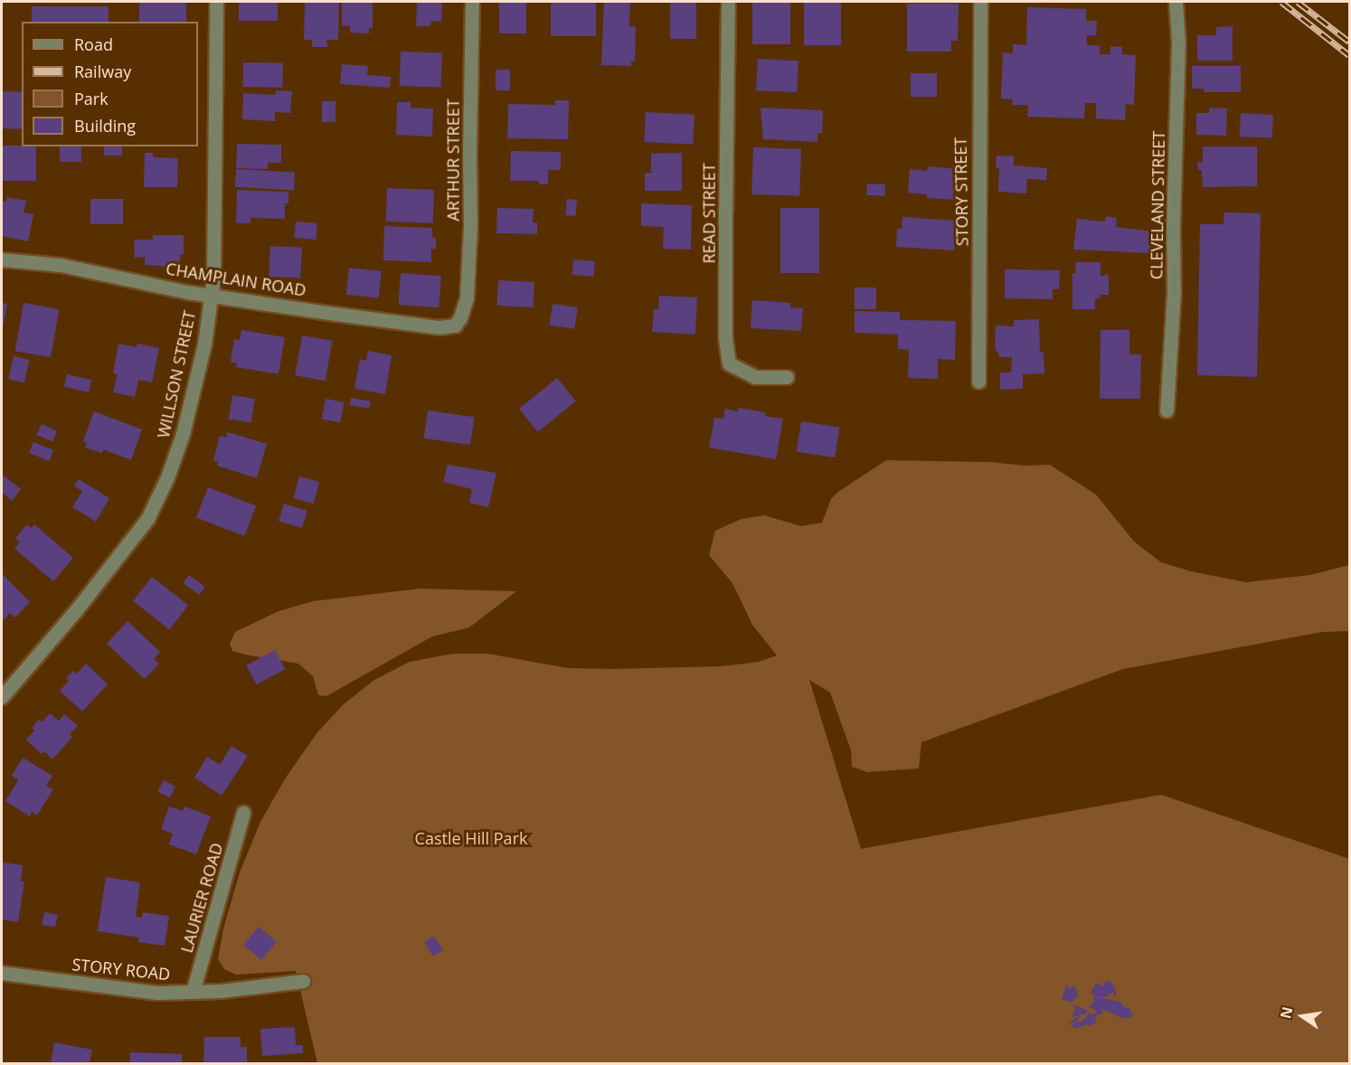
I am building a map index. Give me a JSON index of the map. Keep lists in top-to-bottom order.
{
  "streets": {
    "street": [
      "ARTHUR STREET",
      "STORY STREET",
      "CLEVELAND STREET",
      "READ STREET",
      "CHAMPLAIN ROAD",
      "WILLSON STREET",
      "LAURIER ROAD",
      "STORY ROAD"
    ]
  },
  "crossings": [
    ["ARTHUR STREET", "CHAMPLAIN ROAD"],
    ["CHAMPLAIN ROAD", "WILLSON STREET"],
    ["LAURIER ROAD", "STORY ROAD"]
  ],
  "parks": ["Castle Hill Park"],
  "legend": [
    "Road",
    "Railway",
    "Park",
    "Building"
  ],
  "north": "left"
}
